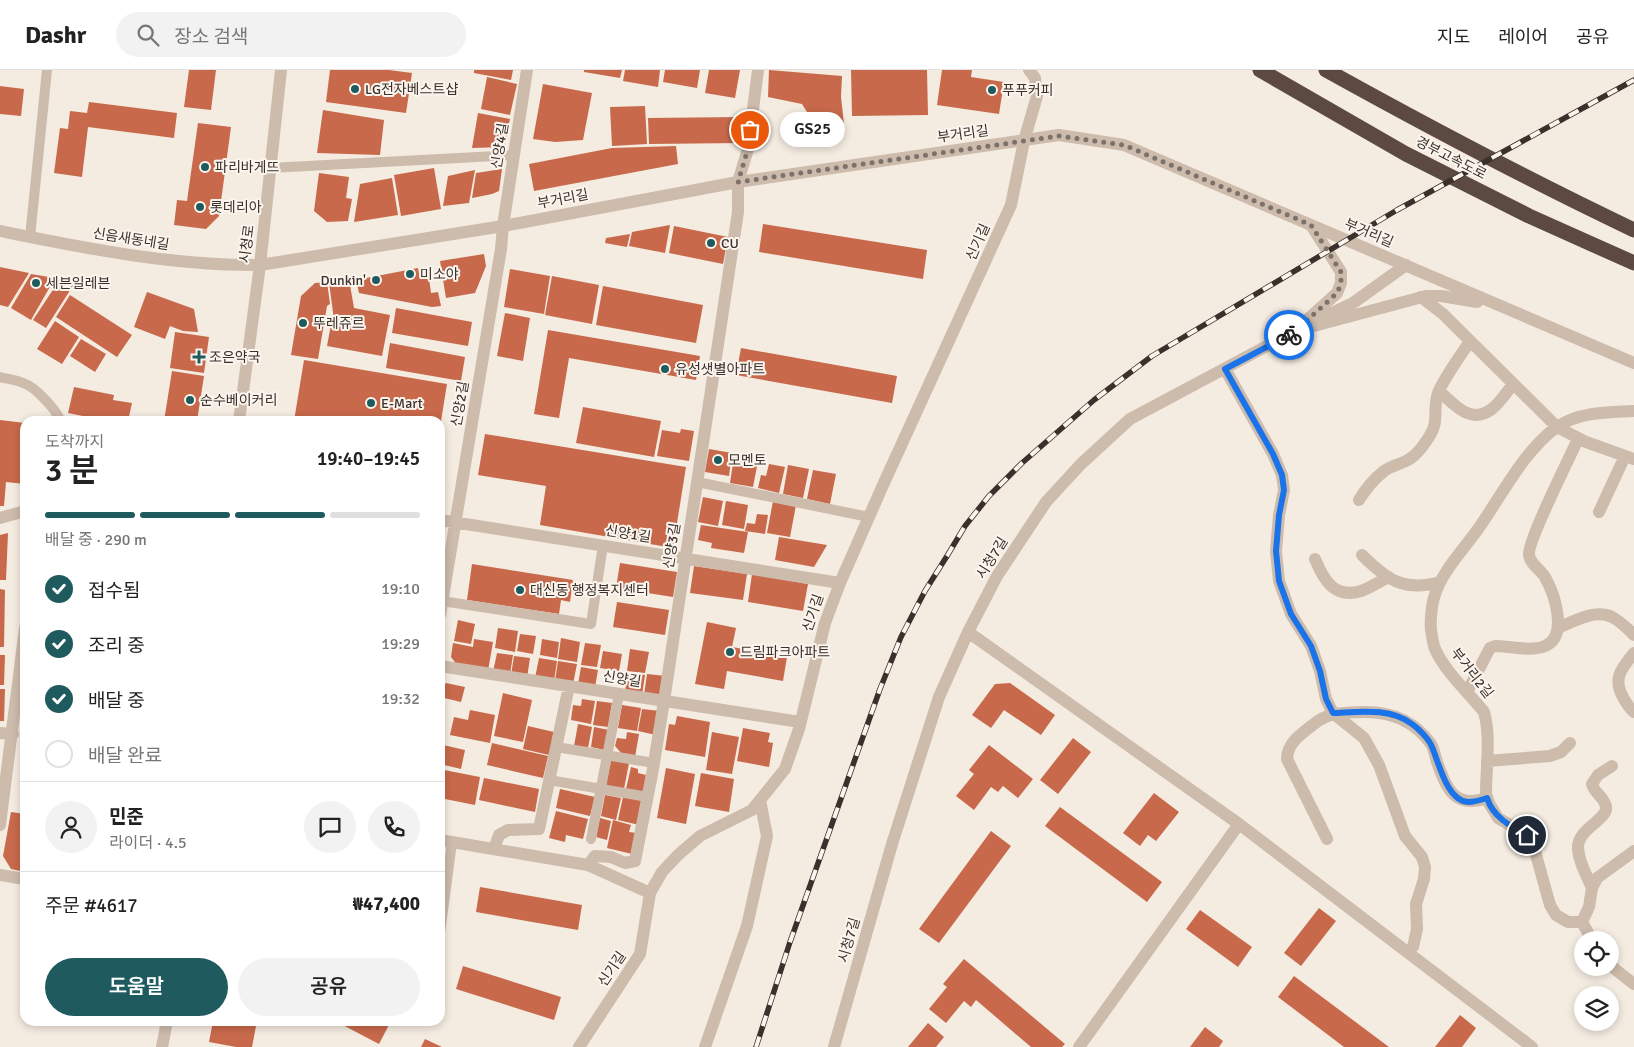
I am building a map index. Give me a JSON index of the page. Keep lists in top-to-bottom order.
{
  "streets": {
    "highway": ["경부고속도로"],
    "street": [
      "부거리길",
      "신양4길",
      "신음새동네길",
      "신기길",
      "시청로",
      "신양2길",
      "신양1길",
      "신양3길",
      "시청7길",
      "부거리2길",
      "신양길"
    ]
  },
  "crossings": [
    ["부거리길", "신양4길"],
    ["부거리길", "신음새동네길"],
    ["부거리길", "신기길"],
    ["부거리길", "시청로"],
    ["부거리길", "신양2길"],
    ["부거리길", "신양3길"],
    ["부거리길", "시청7길"],
    ["신양4길", "신양2길"],
    ["신음새동네길", "시청로"],
    ["신기길", "신양1길"],
    ["신기길", "신양길"],
    ["신양2길", "신양1길"],
    ["신양1길", "신양3길"],
    ["신양3길", "신양길"]
  ],
  "places": {
    "other": [
      "LG전자베스트샵",
      "푸푸커피",
      "GS25",
      "파리바게뜨",
      "롯데리아",
      "CU",
      "미소야",
      "Dunkin'",
      "세븐일레븐",
      "뚜레쥬르",
      "유성샛별아파트",
      "순수베이커리",
      "E-Mart",
      "모멘토",
      "대신동 행정복지센터",
      "드림파크아파트"
    ],
    "health": ["조은약국"]
  },
  "page": {
    "header": "Dashr",
    "search": "장소 검색",
    "nav": ["지도", "레이어", "공유"],
    "bubble": "GS25",
    "heading": ["3 분", "도착까지", "19:40–19:45"],
    "panel": [
      "민준",
      "라이더 · 4.5",
      "주문 #4617",
      "₩47,400"
    ],
    "bar": "배달 중 · 290 m",
    "list": [
      ["접수됨", "19:10"],
      ["조리 중", "19:29"],
      ["배달 중", "19:32"],
      "배달 완료"
    ],
    "buttons": ["도움말", "공유"]
  }
}
